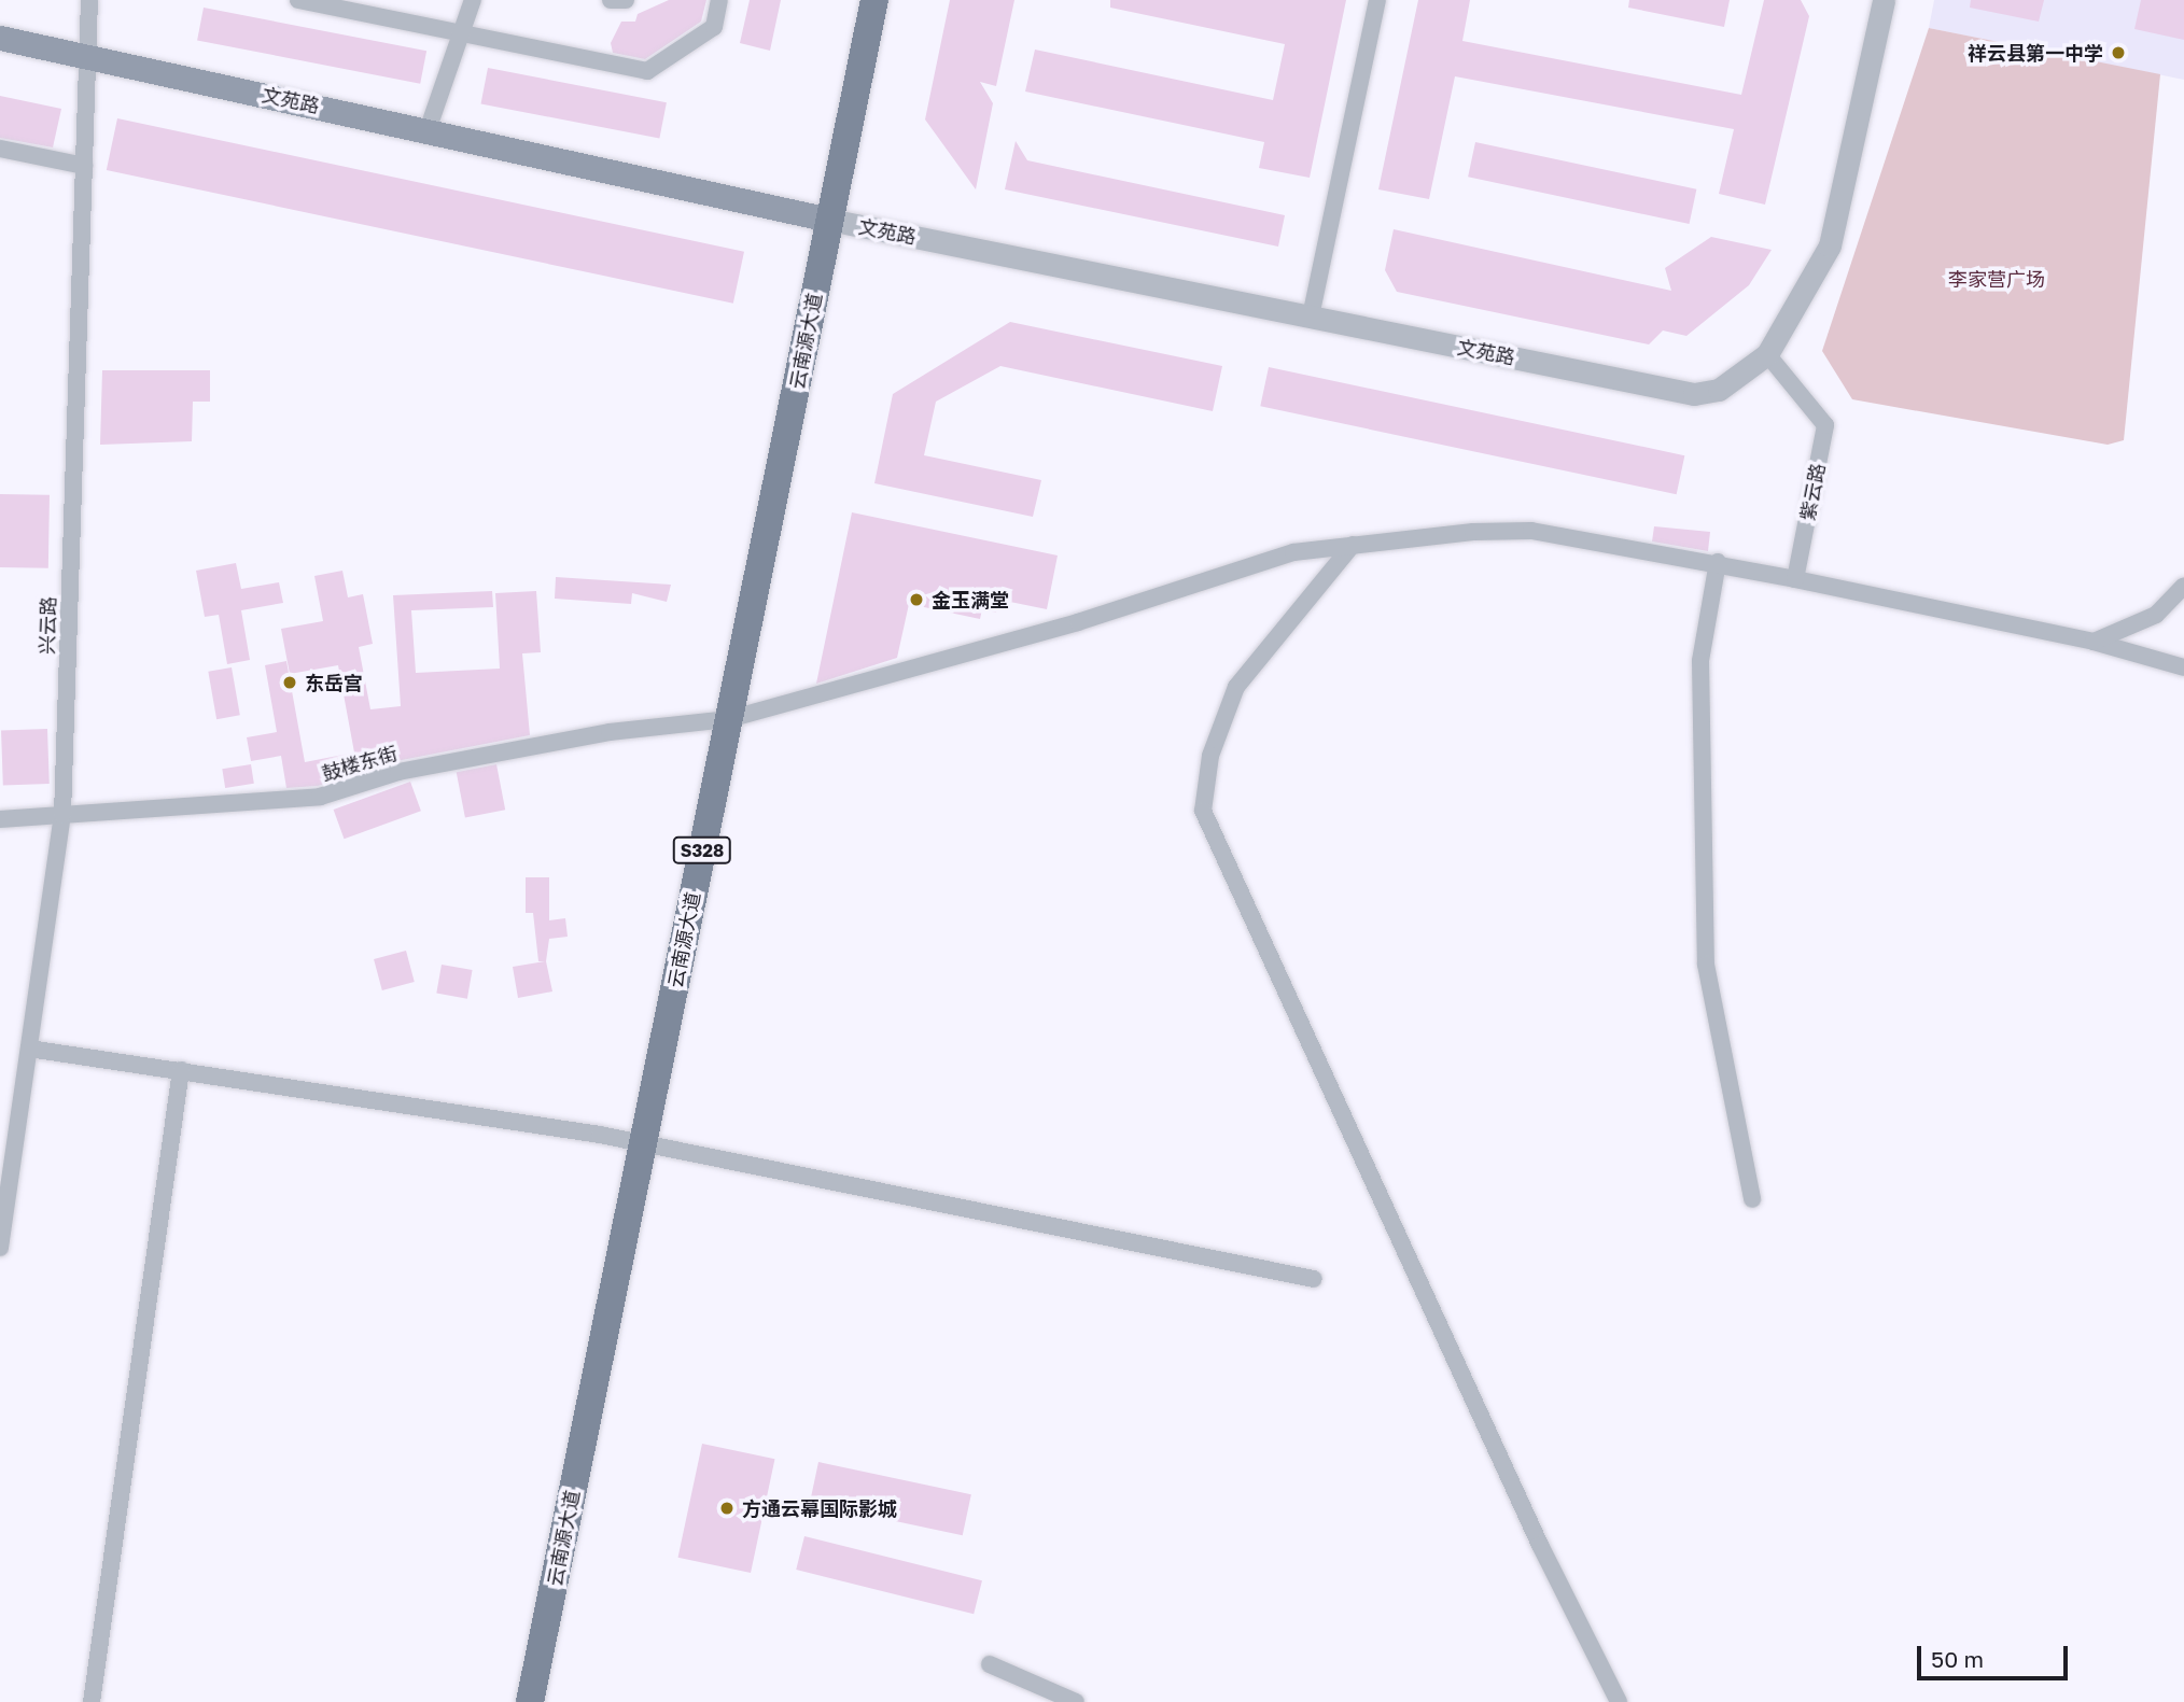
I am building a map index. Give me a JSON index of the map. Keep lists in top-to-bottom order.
{
  "streets": {
    "main road": ["文苑路", "云南源大道", "S328"],
    "street": ["紫云路", "兴云路", "鼓楼东街"]
  },
  "crossings": [
    ["文苑路", "云南源大道"],
    ["文苑路", "紫云路"],
    ["文苑路", "兴云路"],
    ["云南源大道", "鼓楼东街"],
    ["兴云路", "鼓楼东街"]
  ],
  "parks": ["李家营广场"],
  "places": [
    "祥云县第一中学",
    "金玉满堂",
    "东岳宫",
    "方通云幕国际影城"
  ],
  "scale_bar": "50 m"
}
